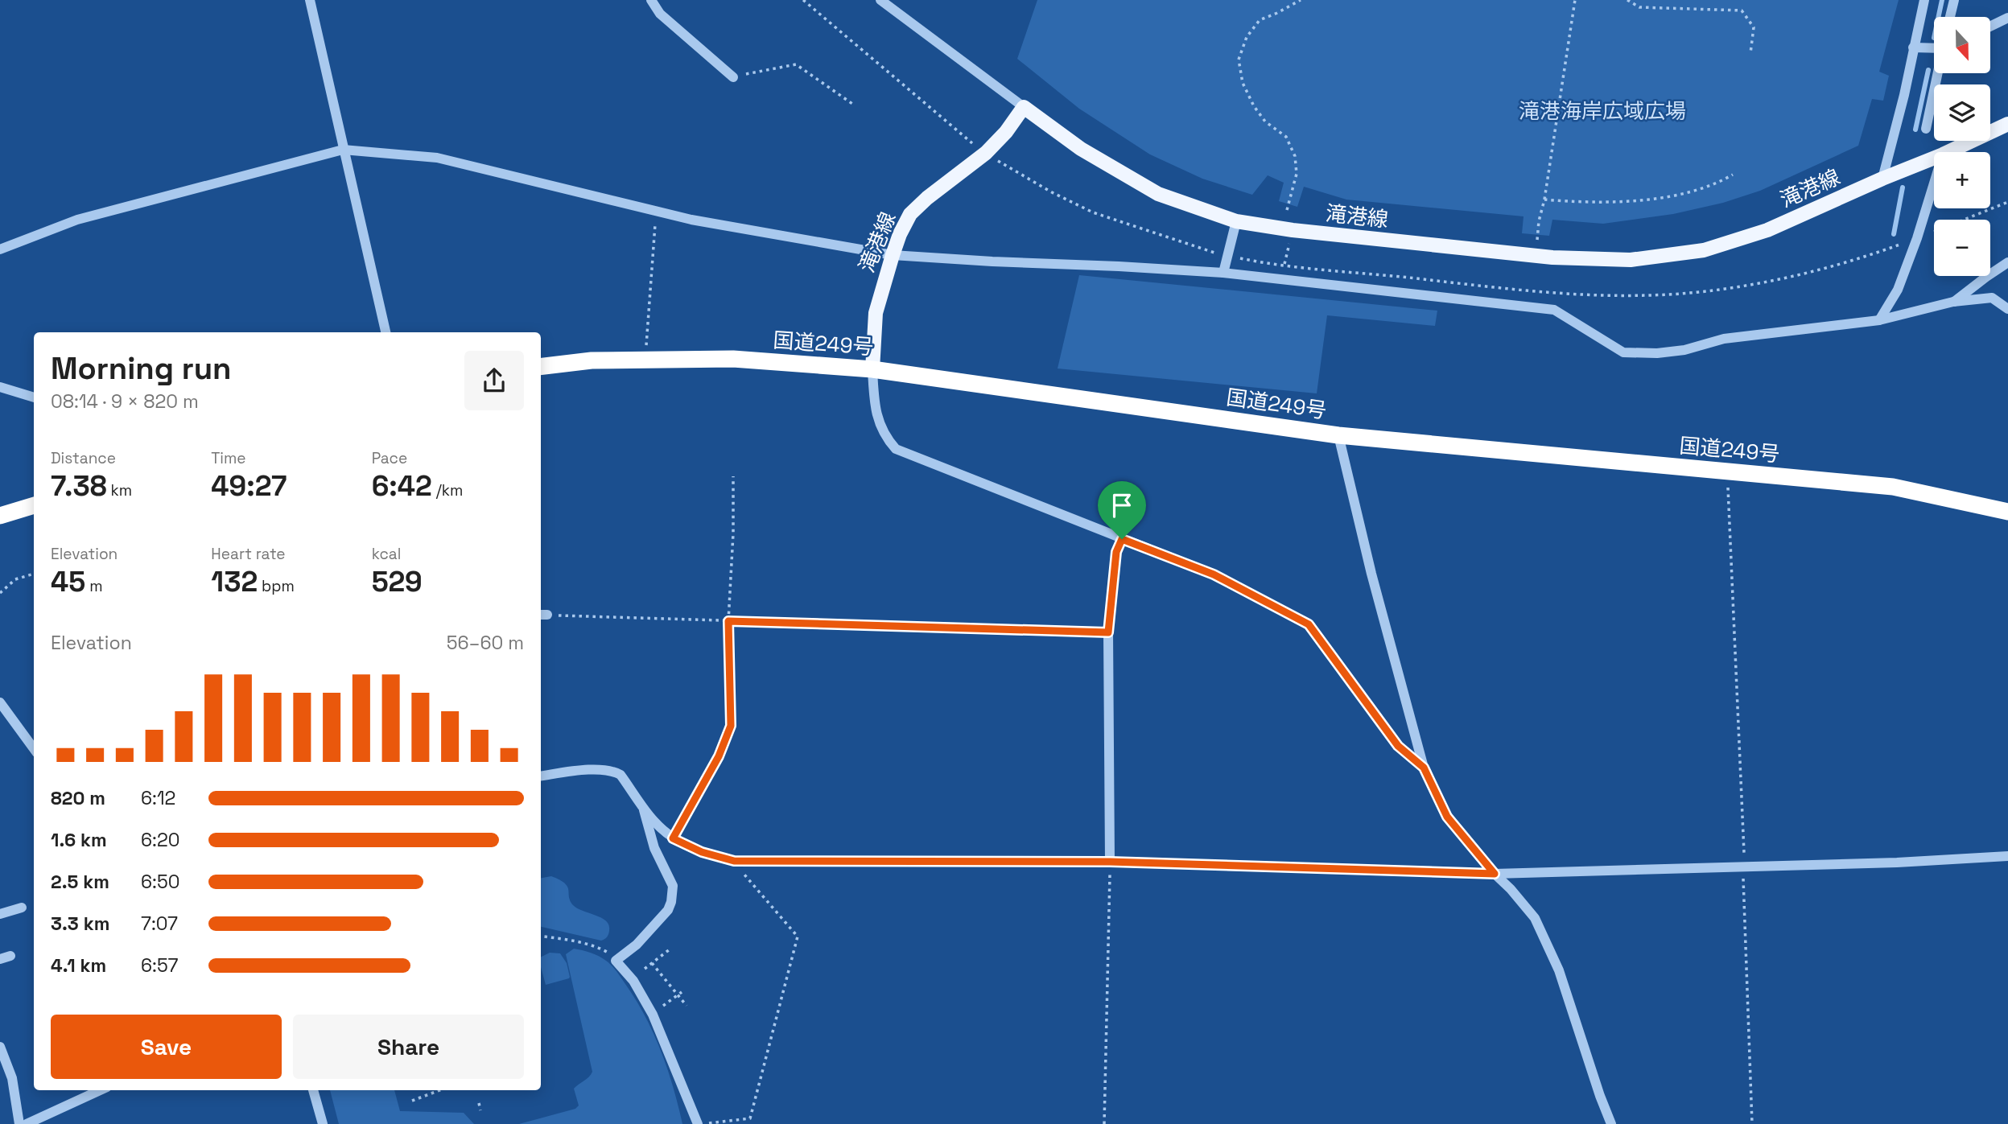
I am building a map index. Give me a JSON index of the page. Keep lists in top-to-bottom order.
{
  "streets": {
    "highway": ["国道249号"],
    "main road": ["滝港線"]
  },
  "crossings": [
    ["滝港線", "国道249号"]
  ],
  "parks": ["滝港海岸広域広場"],
  "north": "bottom",
  "page": {
    "map_buttons": ["+", "−"],
    "heading": ["Morning run", "08:14 · 9 × 820 m"],
    "stats": [
      ["Distance", "7.38 km"],
      ["Time", "49:27"],
      ["Pace", "6:42 /km"],
      ["Elevation", "45 m"],
      ["Heart rate", "132 bpm"],
      ["kcal", "529"]
    ],
    "chart": ["Elevation", "56–60 m"],
    "list": [
      {
        "name": "820 m",
        "note": "6:12"
      },
      {
        "name": "1.6 km",
        "note": "6:20"
      },
      {
        "name": "2.5 km",
        "note": "6:50"
      },
      {
        "name": "3.3 km",
        "note": "7:07"
      },
      {
        "name": "4.1 km",
        "note": "6:57"
      }
    ],
    "buttons": ["Save", "Share"]
  }
}
